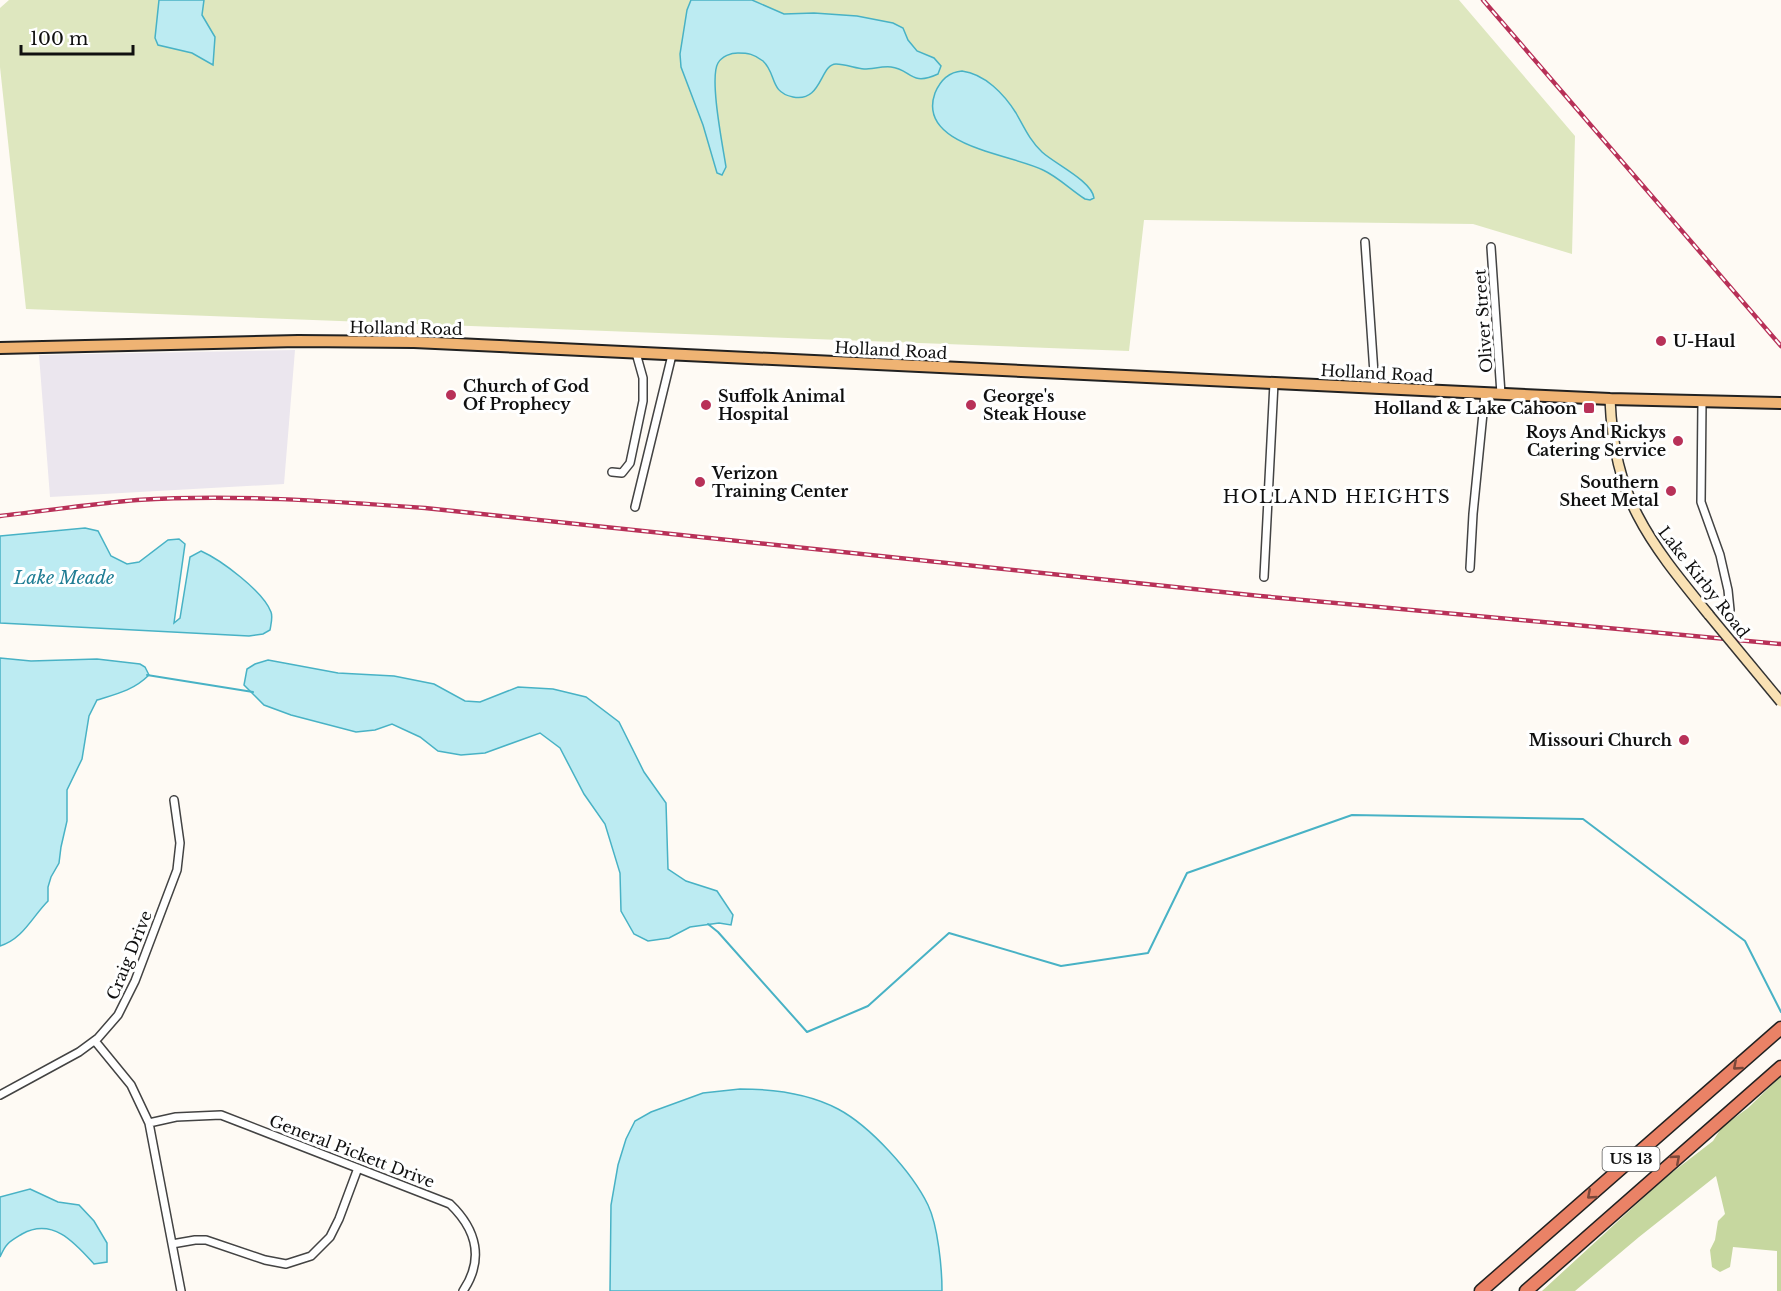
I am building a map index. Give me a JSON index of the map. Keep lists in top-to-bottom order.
{
  "streets": {
    "highway": ["US 13"],
    "main road": ["Holland Road"],
    "street": [
      "Oliver Street",
      "Lake Kirby Road",
      "Craig Drive",
      "General Pickett Drive"
    ]
  },
  "crossings": [
    ["Oliver Street", "Holland Road"],
    ["Holland Road", "Lake Kirby Road"]
  ],
  "districts": ["HOLLAND HEIGHTS"],
  "water": ["Lake Meade"],
  "places": {
    "other": [
      "U-Haul",
      "Church of God Of Prophecy",
      "Suffolk Animal Hospital",
      "George's Steak House",
      "Roys And Rickys Catering Service",
      "Verizon Training Center",
      "Southern Sheet Metal",
      "Missouri Church"
    ],
    "transit": ["Holland & Lake Cahoon"]
  },
  "scale_bar": "100 m"
}
